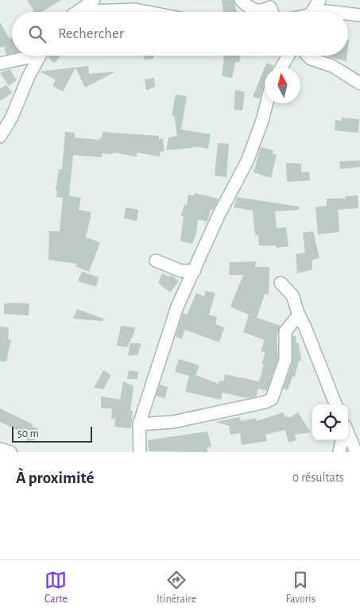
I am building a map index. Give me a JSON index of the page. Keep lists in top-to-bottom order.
{
  "scale_bar": "50 m",
  "north": "top",
  "page": {
    "search": "Rechercher",
    "scale": "50 m",
    "heading": ["À proximité", "0 résultats"],
    "nav": ["Carte", "Itinéraire", "Favoris"]
  }
}
